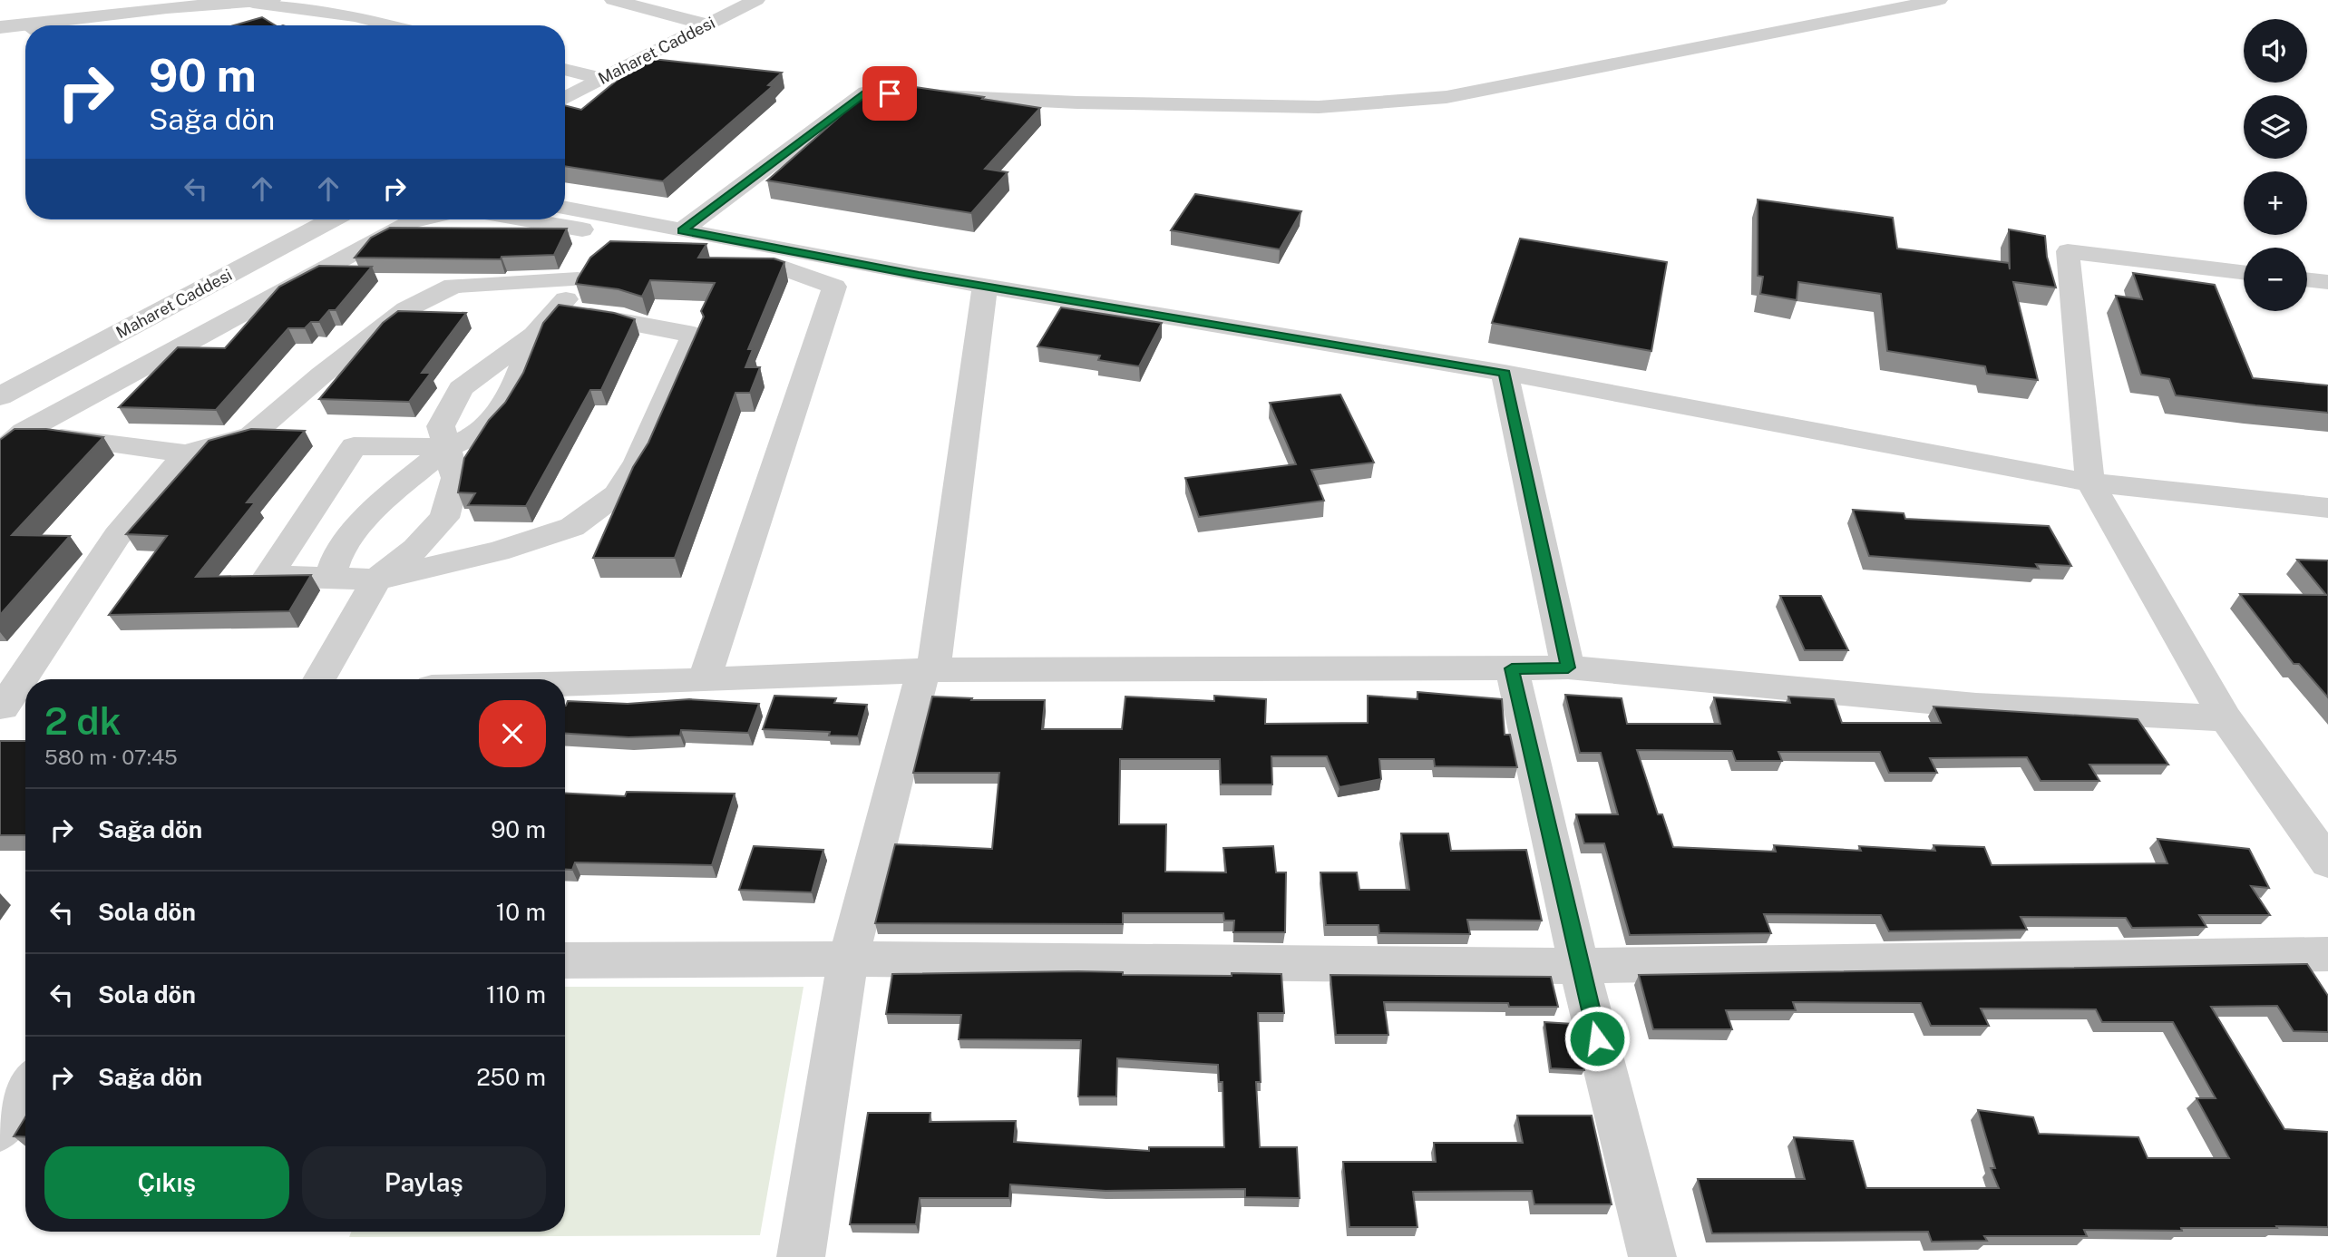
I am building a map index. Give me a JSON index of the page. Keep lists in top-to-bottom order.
{
  "streets": {
    "street": ["Maharet Caddesi"]
  },
  "page": {
    "map_buttons": ["+", "−"],
    "turn": ["90 m", "Sağa dön"],
    "heading": ["2 dk", "580 m · 07:45"],
    "list": [
      {
        "name": "Sağa dön",
        "value": "90 m"
      },
      {
        "name": "Sola dön",
        "value": "10 m"
      },
      {
        "name": "Sola dön",
        "value": "110 m"
      },
      {
        "name": "Sağa dön",
        "value": "250 m"
      }
    ],
    "buttons": ["Çıkış", "Paylaş"]
  }
}
